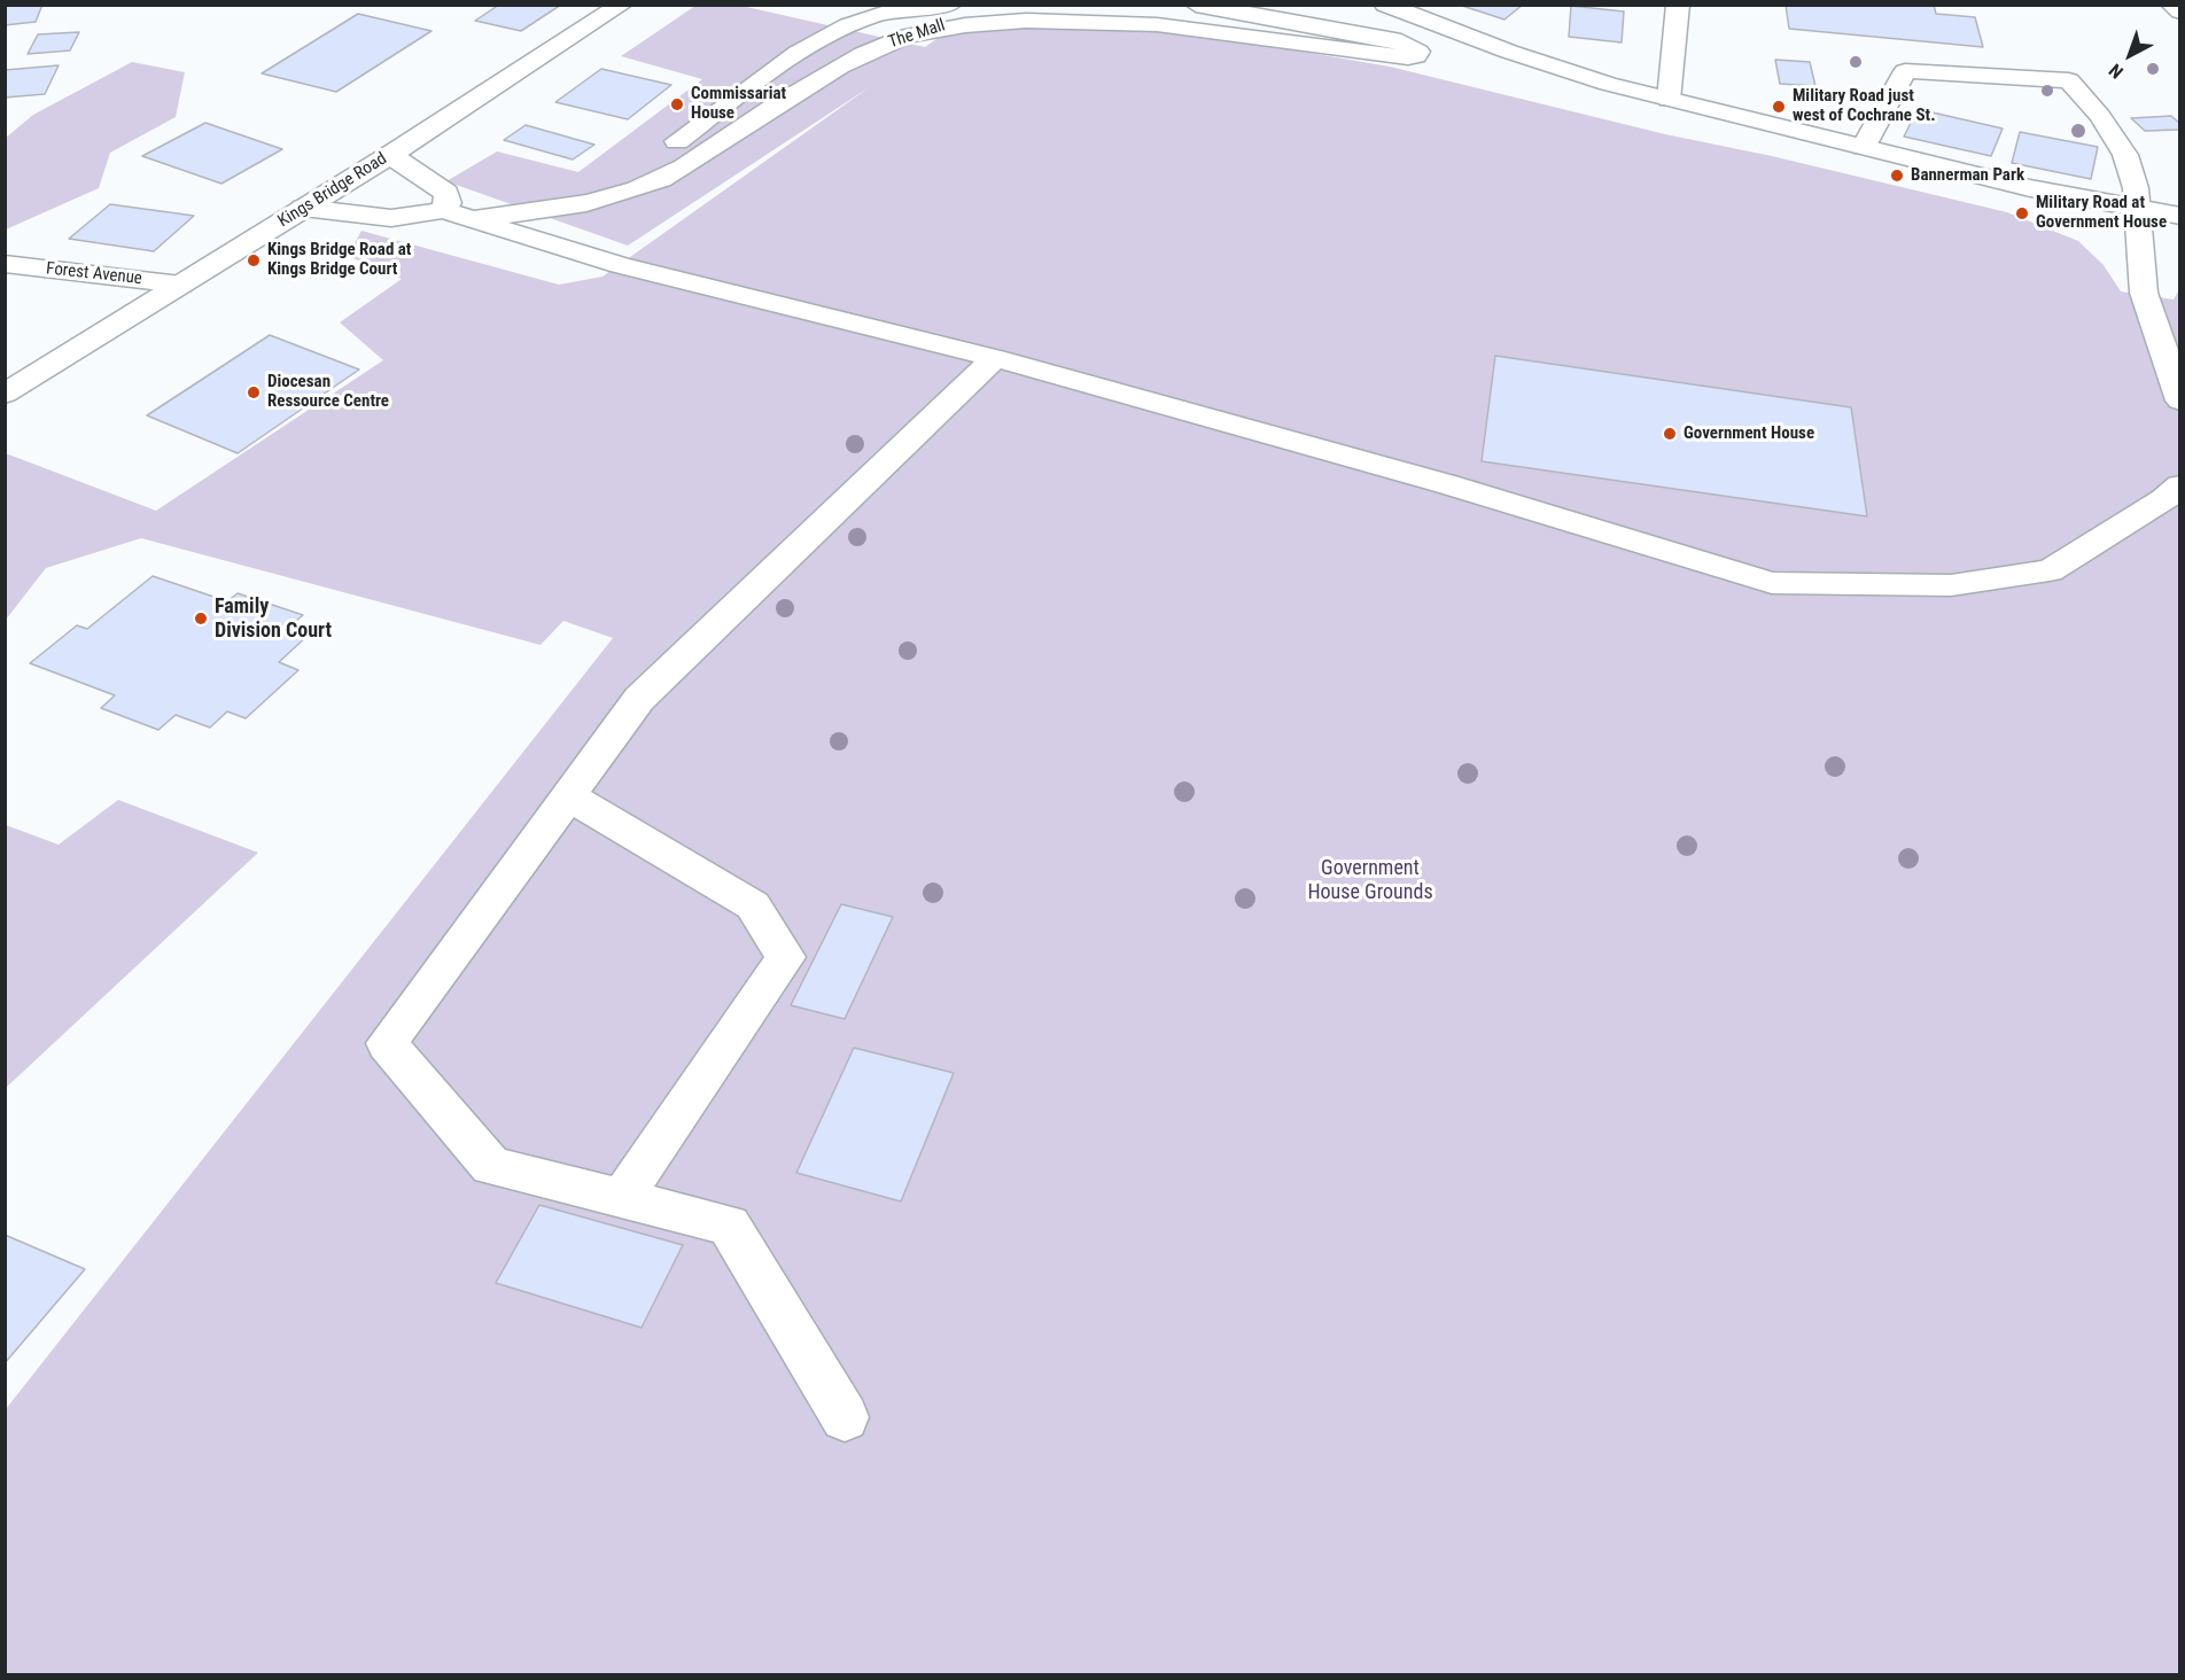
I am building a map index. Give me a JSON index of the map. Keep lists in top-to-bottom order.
{
  "streets": {
    "main road": ["The Mall", "Kings Bridge Road", "Forest Avenue"]
  },
  "crossings": [
    ["Kings Bridge Road", "Forest Avenue"]
  ],
  "parks": ["Government House Grounds"],
  "places": [
    "Commissariat House",
    "Military Road just west of Cochrane St.",
    "Bannerman Park",
    "Military Road at Government House",
    "Kings Bridge Road at Kings Bridge Court",
    "Diocesan Ressource Centre",
    "Government House",
    "Family Division Court"
  ],
  "north": "bottom left"
}
